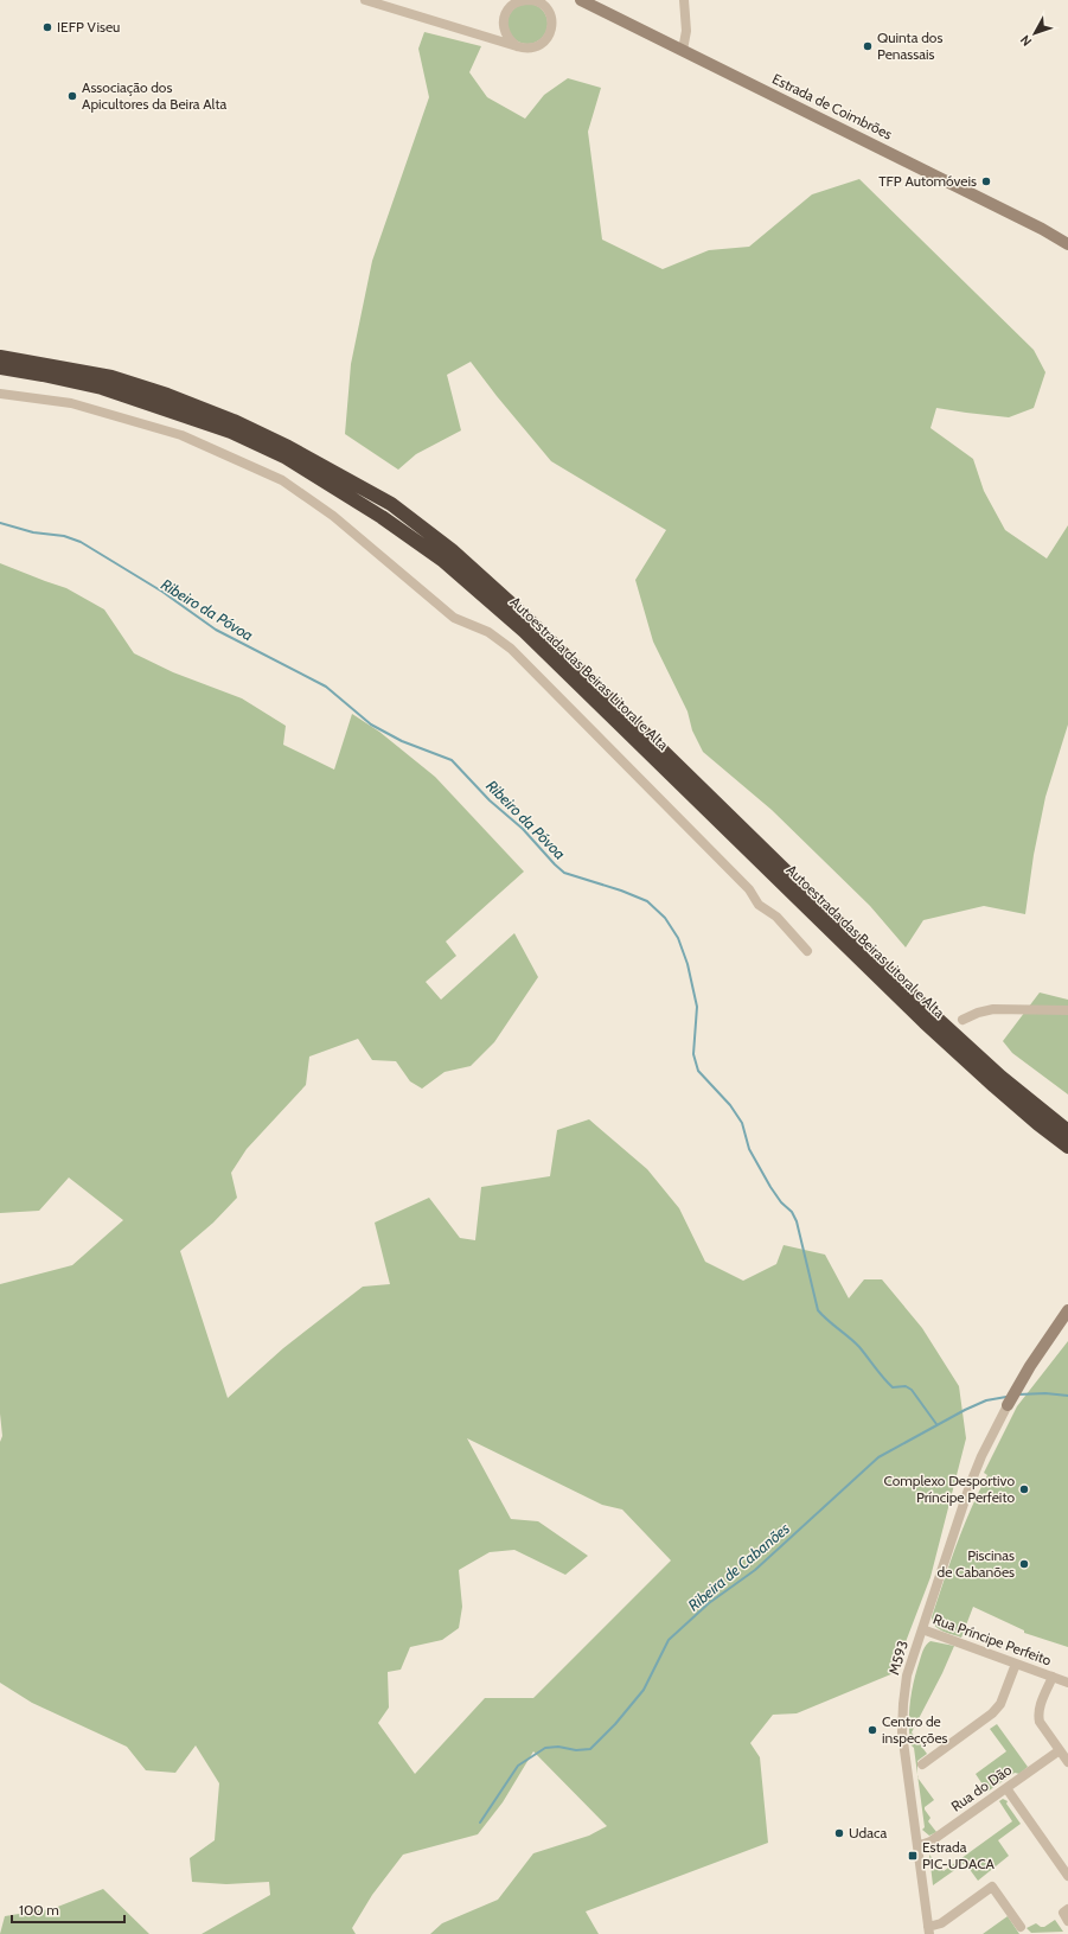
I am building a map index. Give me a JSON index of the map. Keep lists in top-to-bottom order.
{
  "streets": {
    "highway": ["Autoestrada das Beiras Litoral e Alta"],
    "street": [
      "Estrada de Coimbrões",
      "Rua Príncipe Perfeito",
      "M593",
      "Rua do Dão"
    ]
  },
  "crossings": [
    ["Rua Príncipe Perfeito", "M593"],
    ["Rua Príncipe Perfeito", "Rua do Dão"],
    ["M593", "Rua do Dão"]
  ],
  "water": ["Ribeiro da Póvoa", "Ribeira de Cabanões"],
  "places": {
    "other": [
      "IEFP Viseu",
      "Quinta dos Penassais",
      "Associação dos Apicultores da Beira Alta",
      "TFP Automóveis",
      "Complexo Desportivo Príncipe Perfeito",
      "Piscinas de Cabanões",
      "Centro de inspecções",
      "Udaca"
    ],
    "transit": ["Estrada PIC-UDACA"]
  },
  "scale_bar": "100 m",
  "north": "bottom left"
}
